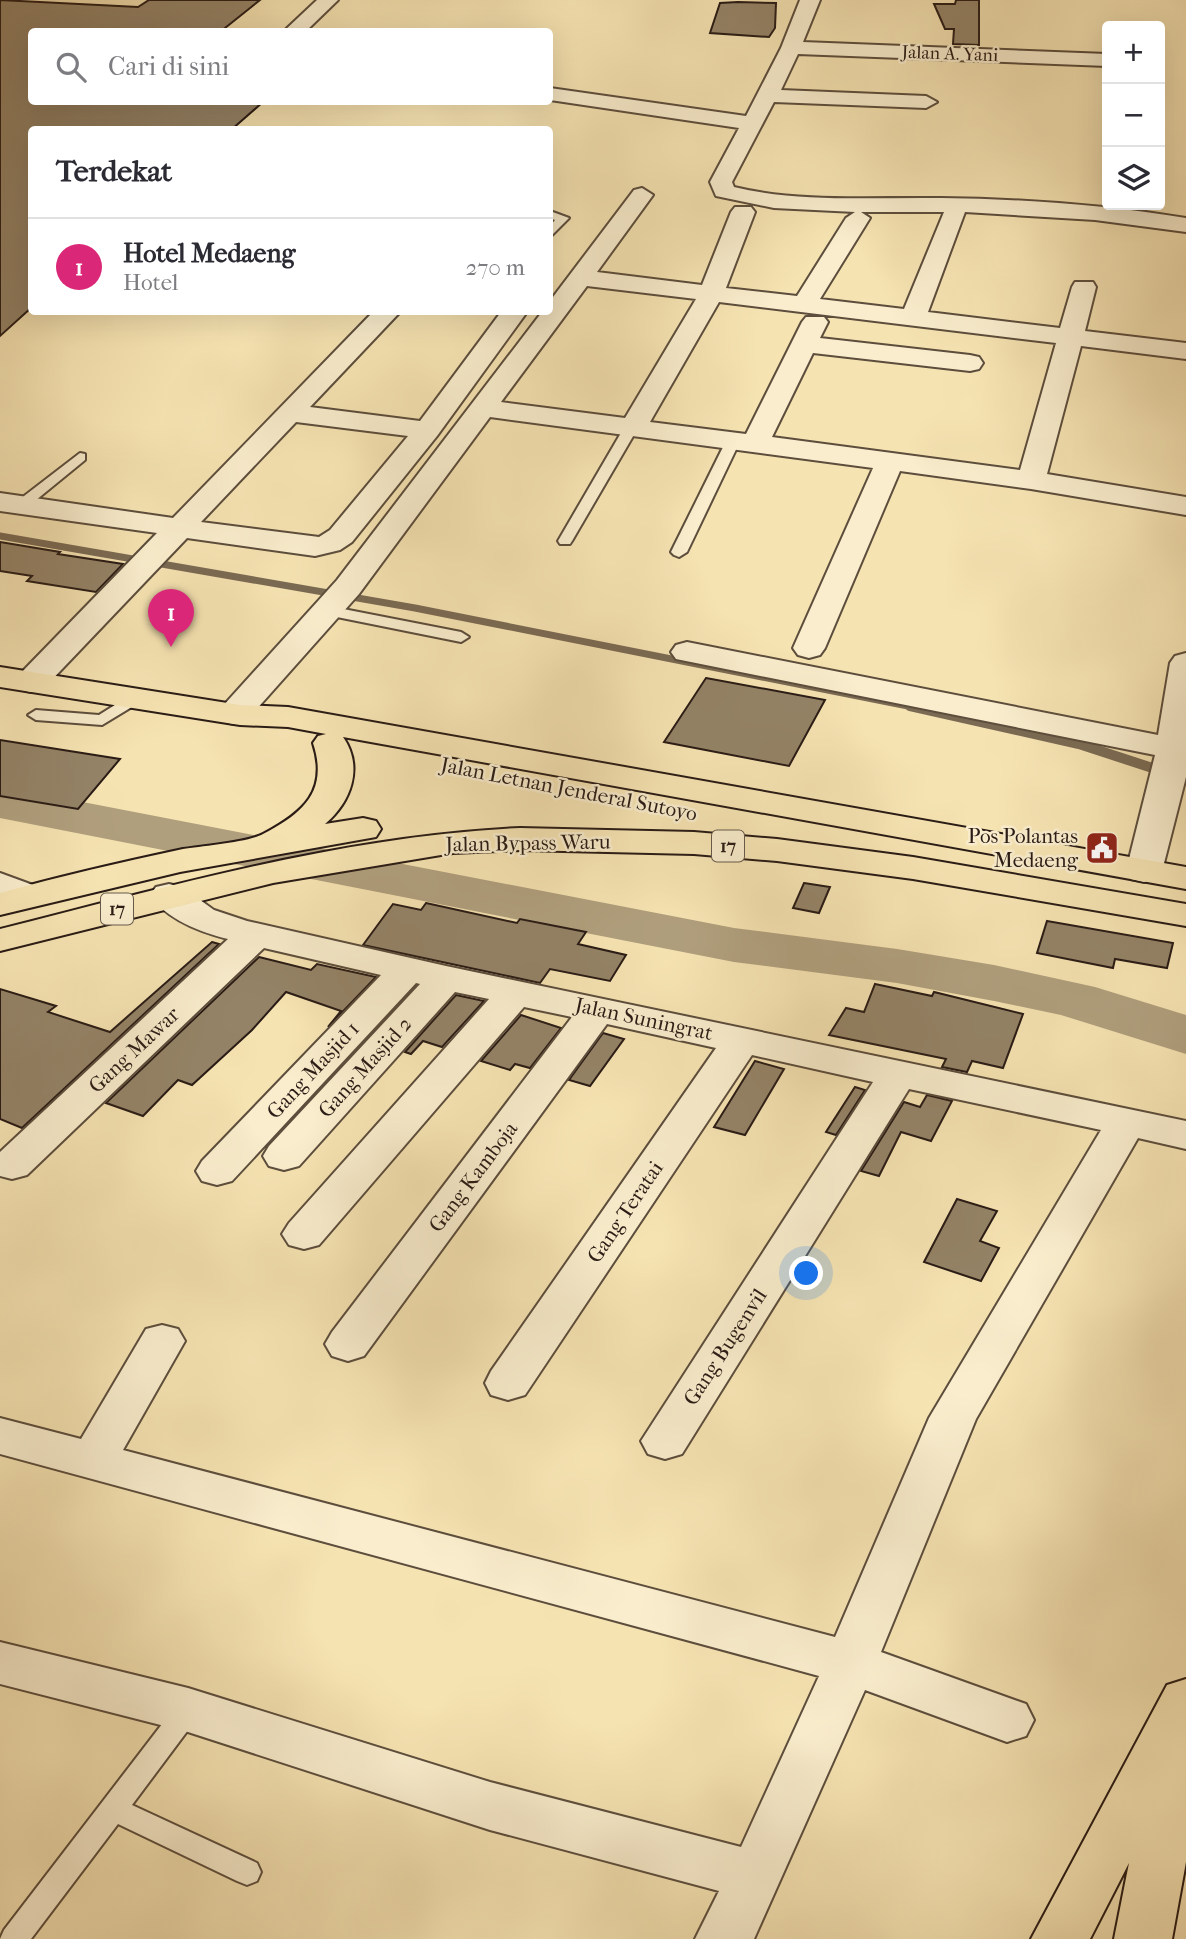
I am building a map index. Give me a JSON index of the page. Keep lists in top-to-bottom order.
{
  "streets": {
    "highway": ["Jalan Letnan Jenderal Sutoyo", "Jalan Bypass Waru", "17"],
    "street": [
      "Jalan A. Yani",
      "Jalan Suningrat",
      "Gang Mawar",
      "Gang Masjid 2",
      "Gang Masjid 1",
      "Gang Kamboja",
      "Gang Teratai",
      "Gang Bugenvil"
    ]
  },
  "crossings": [
    ["Jalan Letnan Jenderal Sutoyo", "Jalan Bypass Waru"],
    ["Jalan Letnan Jenderal Sutoyo", "17"],
    ["Jalan Bypass Waru", "17"],
    ["Jalan Bypass Waru", "Jalan Suningrat"],
    ["Jalan Suningrat", "Gang Mawar"],
    ["Jalan Suningrat", "Gang Masjid 2"],
    ["Jalan Suningrat", "Gang Masjid 1"],
    ["Jalan Suningrat", "Gang Kamboja"],
    ["Jalan Suningrat", "Gang Teratai"],
    ["Jalan Suningrat", "Gang Bugenvil"],
    ["Gang Masjid 2", "Gang Masjid 1"]
  ],
  "places": {
    "public building": ["Pos Polantas Medaeng"]
  },
  "page": {
    "map_buttons": ["+", "−"],
    "search": "Cari di sini",
    "heading": "Terdekat",
    "list": [
      {
        "mark": "1",
        "name": "Hotel Medaeng",
        "note": "Hotel",
        "value": "270 m"
      }
    ],
    "pins": "1"
  }
}
